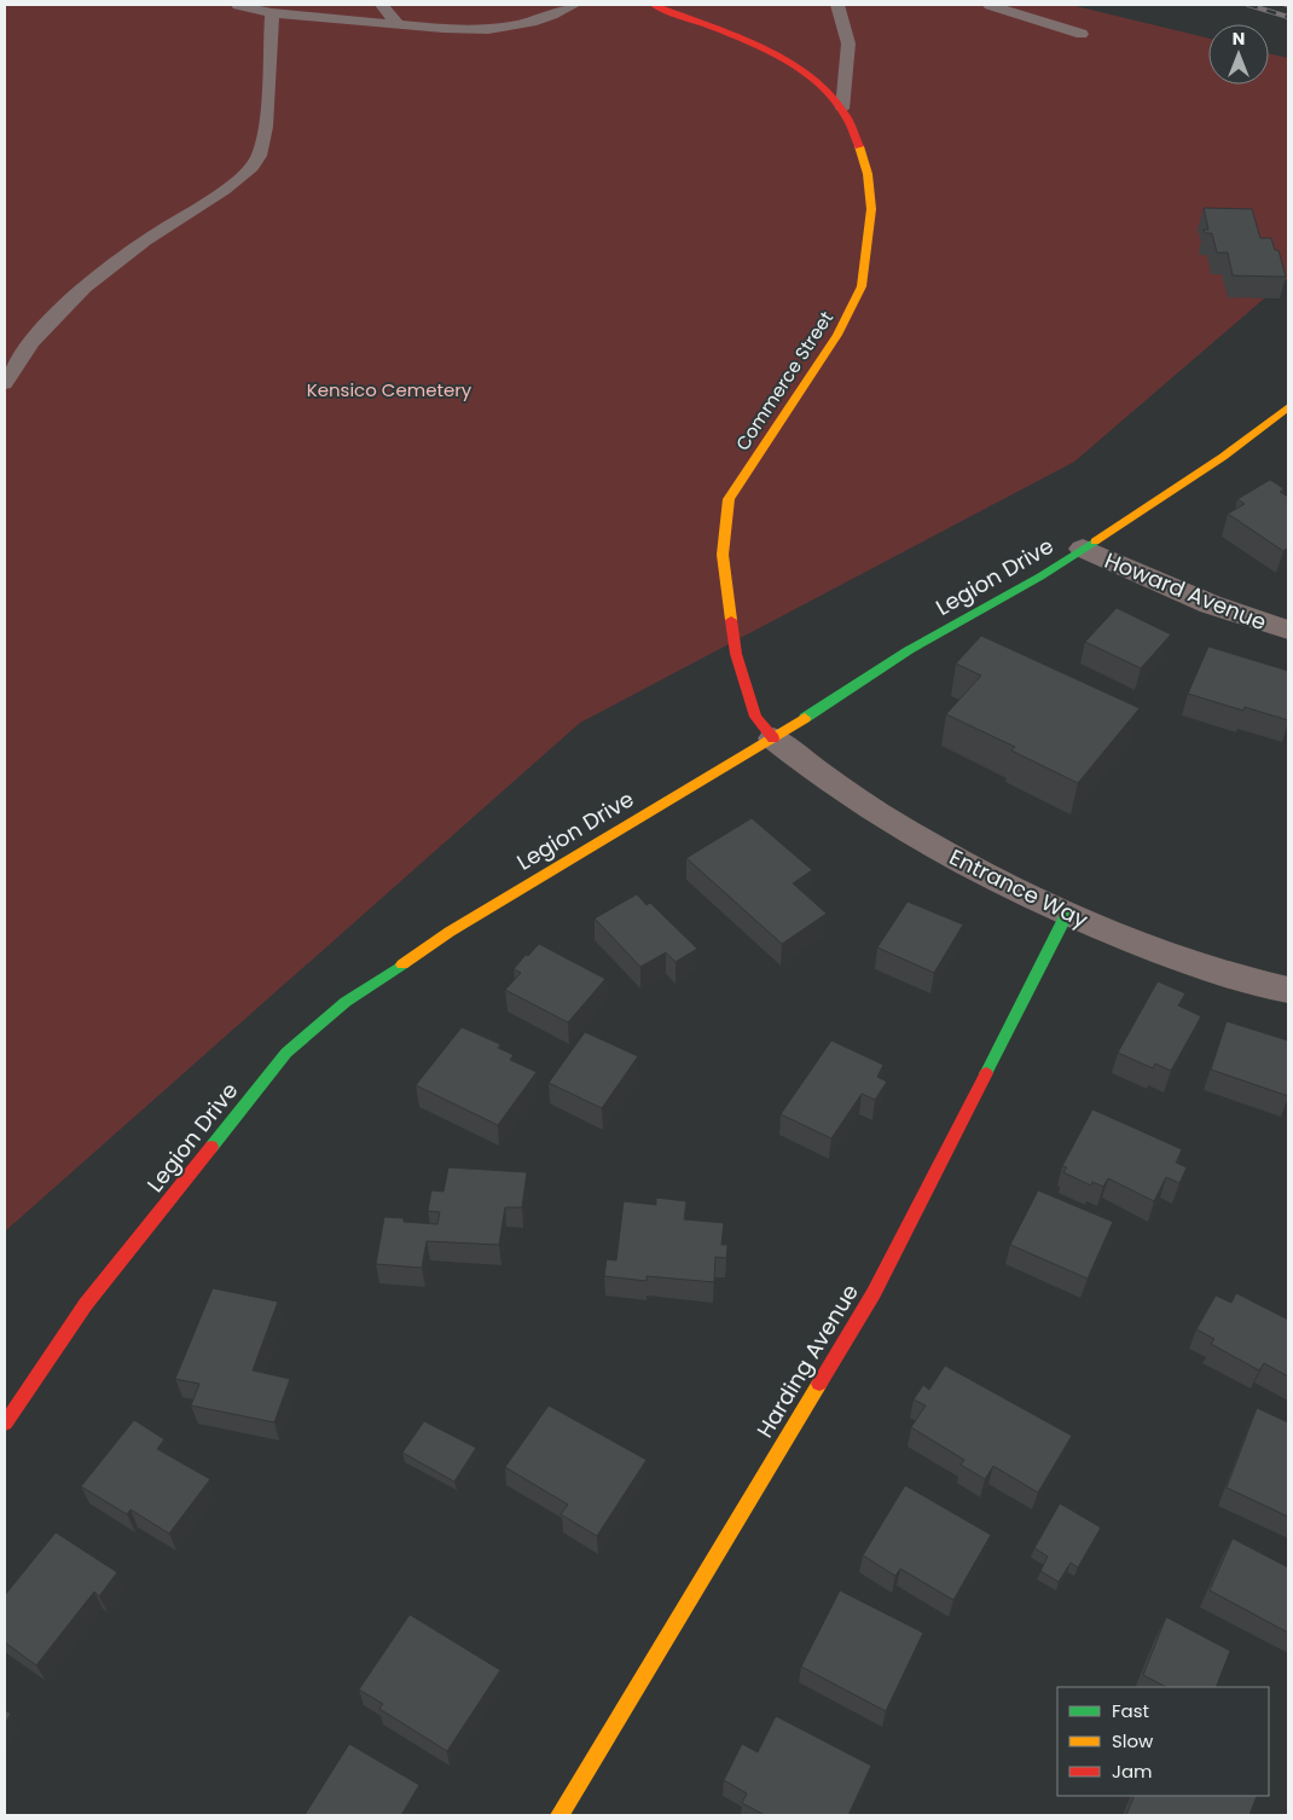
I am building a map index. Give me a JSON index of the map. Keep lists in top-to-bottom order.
{
  "streets": {
    "street": [
      "Commerce Street",
      "Legion Drive",
      "Howard Avenue",
      "Entrance Way",
      "Harding Avenue"
    ]
  },
  "crossings": [
    ["Commerce Street", "Legion Drive"],
    ["Commerce Street", "Entrance Way"],
    ["Legion Drive", "Howard Avenue"],
    ["Legion Drive", "Entrance Way"],
    ["Entrance Way", "Harding Avenue"]
  ],
  "parks": ["Kensico Cemetery"],
  "legend": ["Fast", "Slow", "Jam"],
  "north": "top"
}
